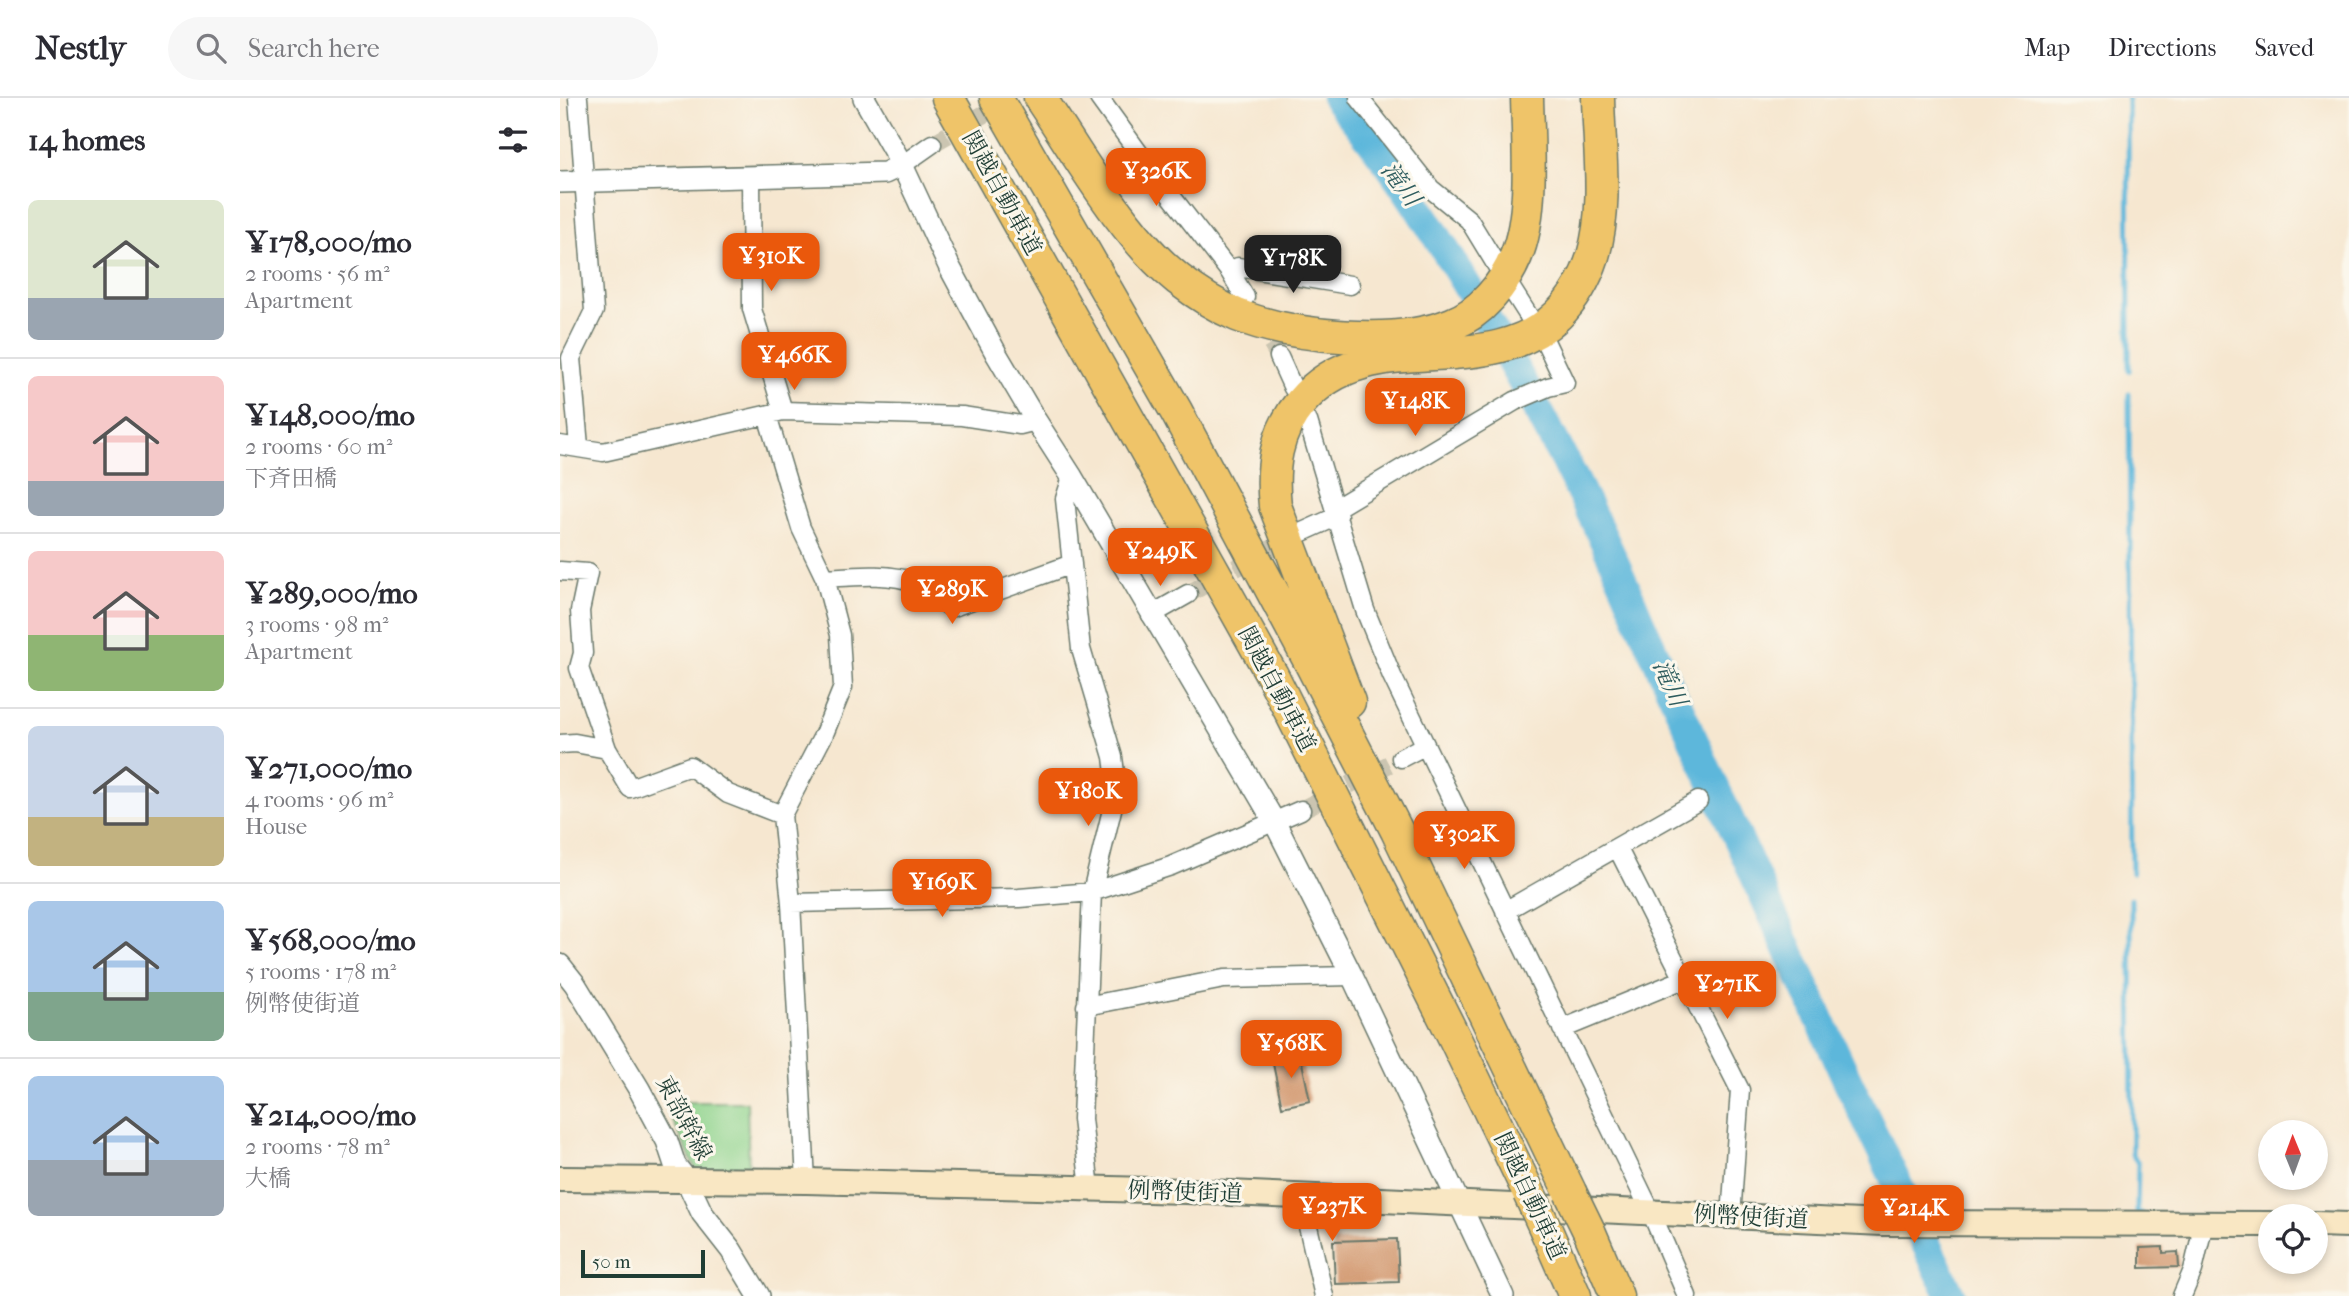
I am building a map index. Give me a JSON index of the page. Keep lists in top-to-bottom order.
{
  "streets": {
    "highway": ["関越自動車道"],
    "main road": ["例幣使街道"],
    "street": ["東部幹線"]
  },
  "crossings": [
    ["東部幹線", "例幣使街道"]
  ],
  "water": ["滝川"],
  "scale_bar": "50 m",
  "north": "top",
  "page": {
    "header": "Nestly",
    "search": "Search here",
    "nav": ["Map", "Directions", "Saved"],
    "heading": "14 homes",
    "price": [
      "¥326K",
      "¥310K",
      "¥178K",
      "¥466K",
      "¥148K",
      "¥249K",
      "¥289K",
      "¥180K",
      "¥302K",
      "¥169K",
      "¥271K",
      "¥568K",
      "¥237K",
      "¥214K"
    ],
    "list": [
      {
        "name": "¥178,000/mo",
        "note": "2 rooms · 56 m² · Apartment"
      },
      {
        "name": "¥148,000/mo",
        "note": "2 rooms · 60 m² · 下斉田橋"
      },
      {
        "name": "¥289,000/mo",
        "note": "3 rooms · 98 m² · Apartment"
      },
      {
        "name": "¥271,000/mo",
        "note": "4 rooms · 96 m² · House"
      },
      {
        "name": "¥568,000/mo",
        "note": "5 rooms · 178 m² · 例幣使街道"
      },
      {
        "name": "¥214,000/mo",
        "note": "2 rooms · 78 m² · 大橋"
      }
    ],
    "scale": "50 m"
  }
}
